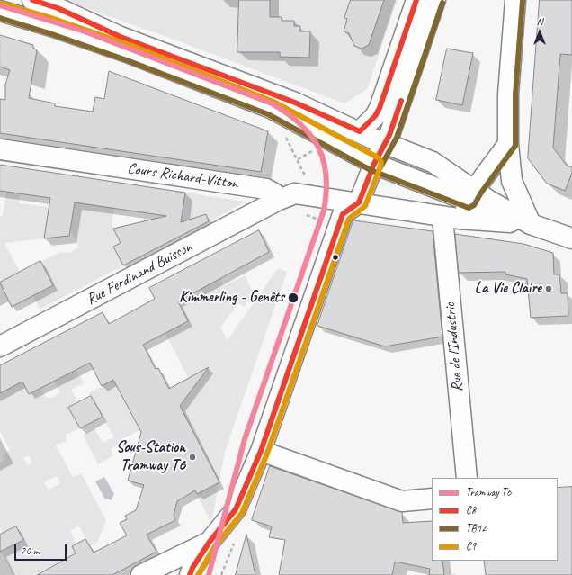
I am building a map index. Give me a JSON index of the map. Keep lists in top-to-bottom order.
{
  "streets": {
    "street": ["Cours Richard-Vitton", "Rue Ferdinand Buisson", "Rue de l'Industrie"]
  },
  "crossings": [
    ["Cours Richard-Vitton", "Rue Ferdinand Buisson"]
  ],
  "places": ["La Vie Claire", "Kimmerling - Genêts", "Sous-Station Tramway T6"],
  "lines": [
    "transit line C8",
    "transit line TB12",
    "transit line C9",
    "tram line T6"
  ],
  "legend": [
    "Tramway T6",
    "C8",
    "TB12",
    "C9"
  ],
  "scale_bar": "20 m",
  "north": "top"
}
